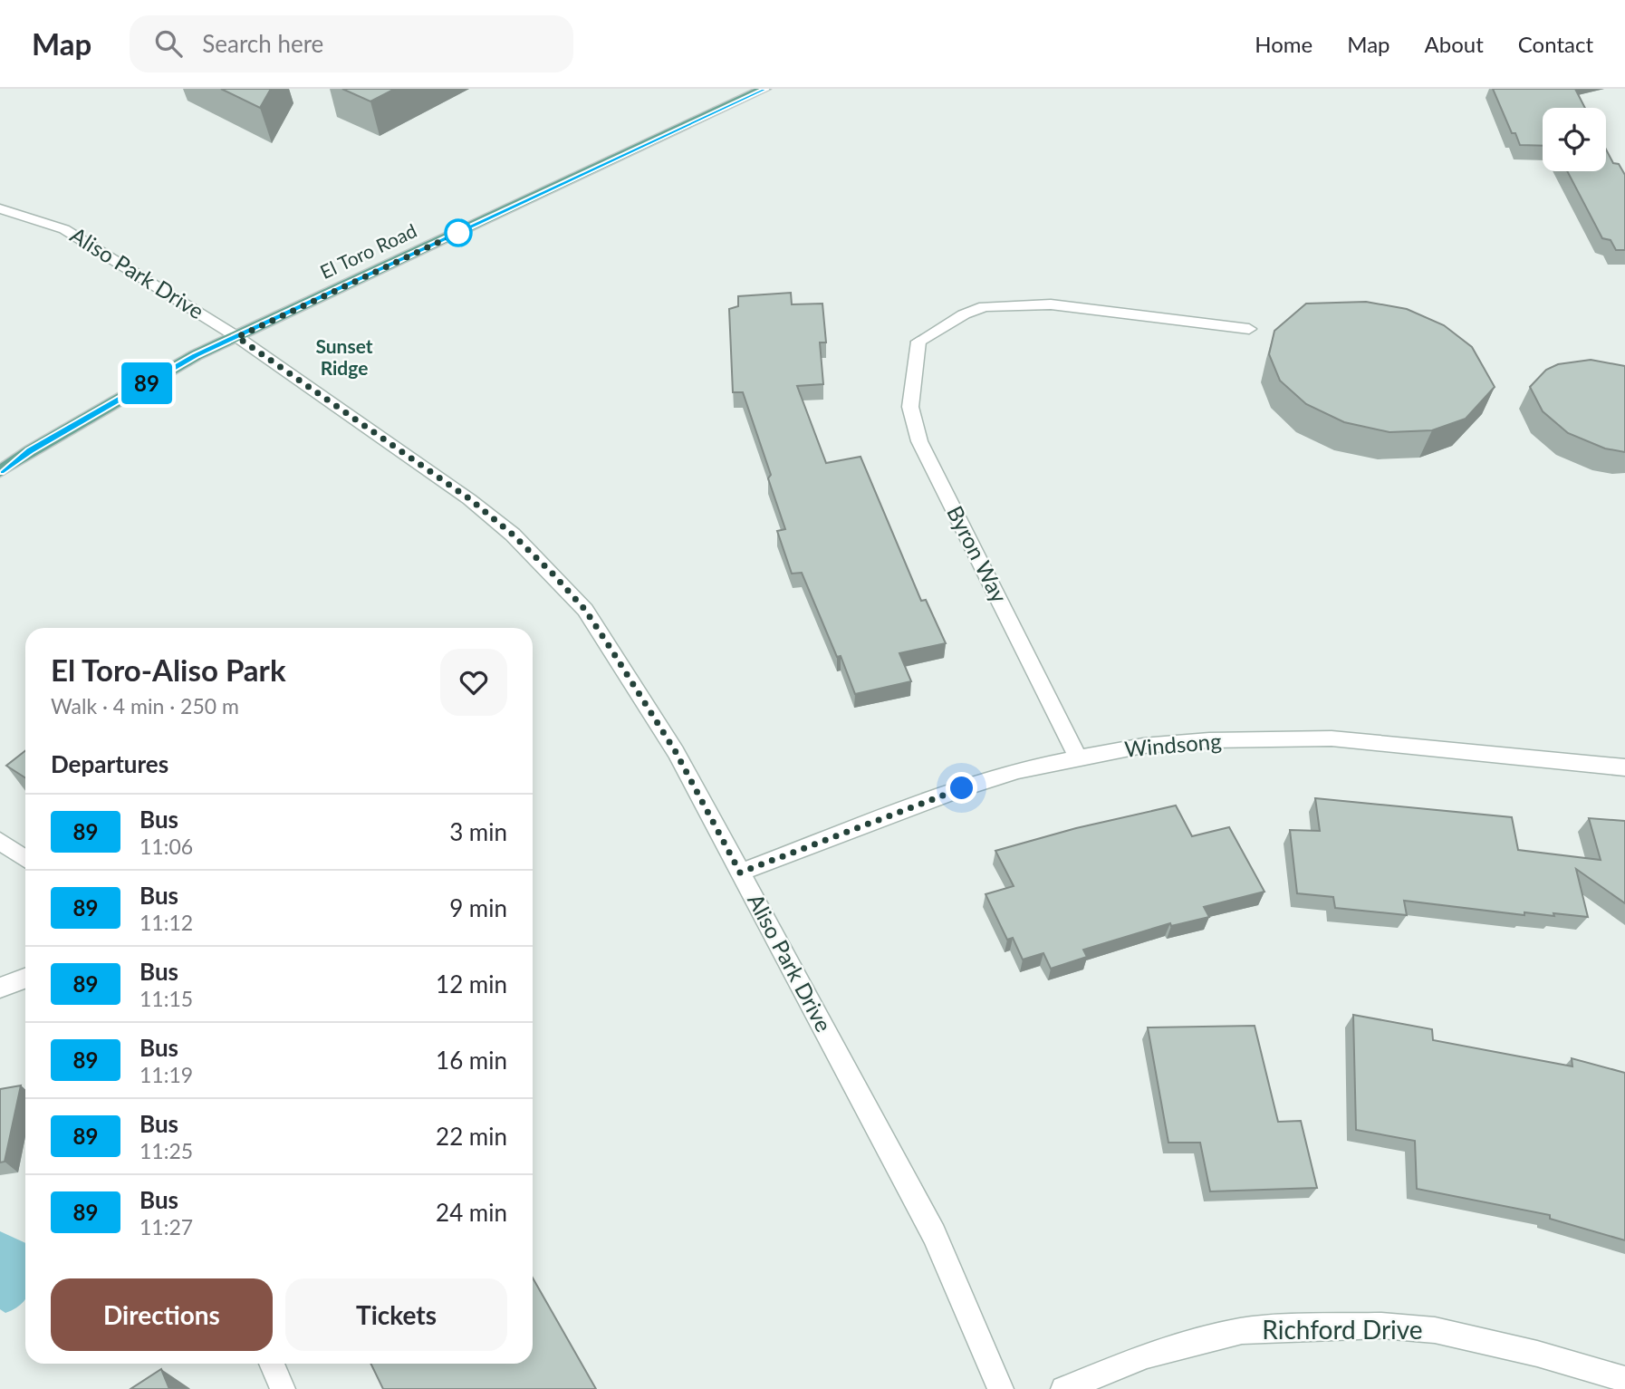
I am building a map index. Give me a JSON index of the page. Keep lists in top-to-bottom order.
{
  "streets": {
    "main road": ["El Toro Road"],
    "street": [
      "Aliso Park Drive",
      "Byron Way",
      "Windsong",
      "Richford Drive"
    ]
  },
  "crossings": [
    ["El Toro Road", "Aliso Park Drive"],
    ["Aliso Park Drive", "Windsong"],
    ["Byron Way", "Windsong"]
  ],
  "districts": ["Sunset Ridge"],
  "lines": ["bus line 89"],
  "page": {
    "header": "Map",
    "search": "Search here",
    "nav": [
      "Home",
      "Map",
      "About",
      "Contact"
    ],
    "on_map": "89",
    "heading": [
      ["El Toro-Aliso Park", "Walk · 4 min · 250 m"],
      "Departures"
    ],
    "list": [
      {
        "mark": "89",
        "name": "Bus",
        "note": "11:06",
        "value": "3 min"
      },
      {
        "mark": "89",
        "name": "Bus",
        "note": "11:12",
        "value": "9 min"
      },
      {
        "mark": "89",
        "name": "Bus",
        "note": "11:15",
        "value": "12 min"
      },
      {
        "mark": "89",
        "name": "Bus",
        "note": "11:19",
        "value": "16 min"
      },
      {
        "mark": "89",
        "name": "Bus",
        "note": "11:25",
        "value": "22 min"
      },
      {
        "mark": "89",
        "name": "Bus",
        "note": "11:27",
        "value": "24 min"
      }
    ],
    "buttons": ["Directions", "Tickets"]
  }
}
